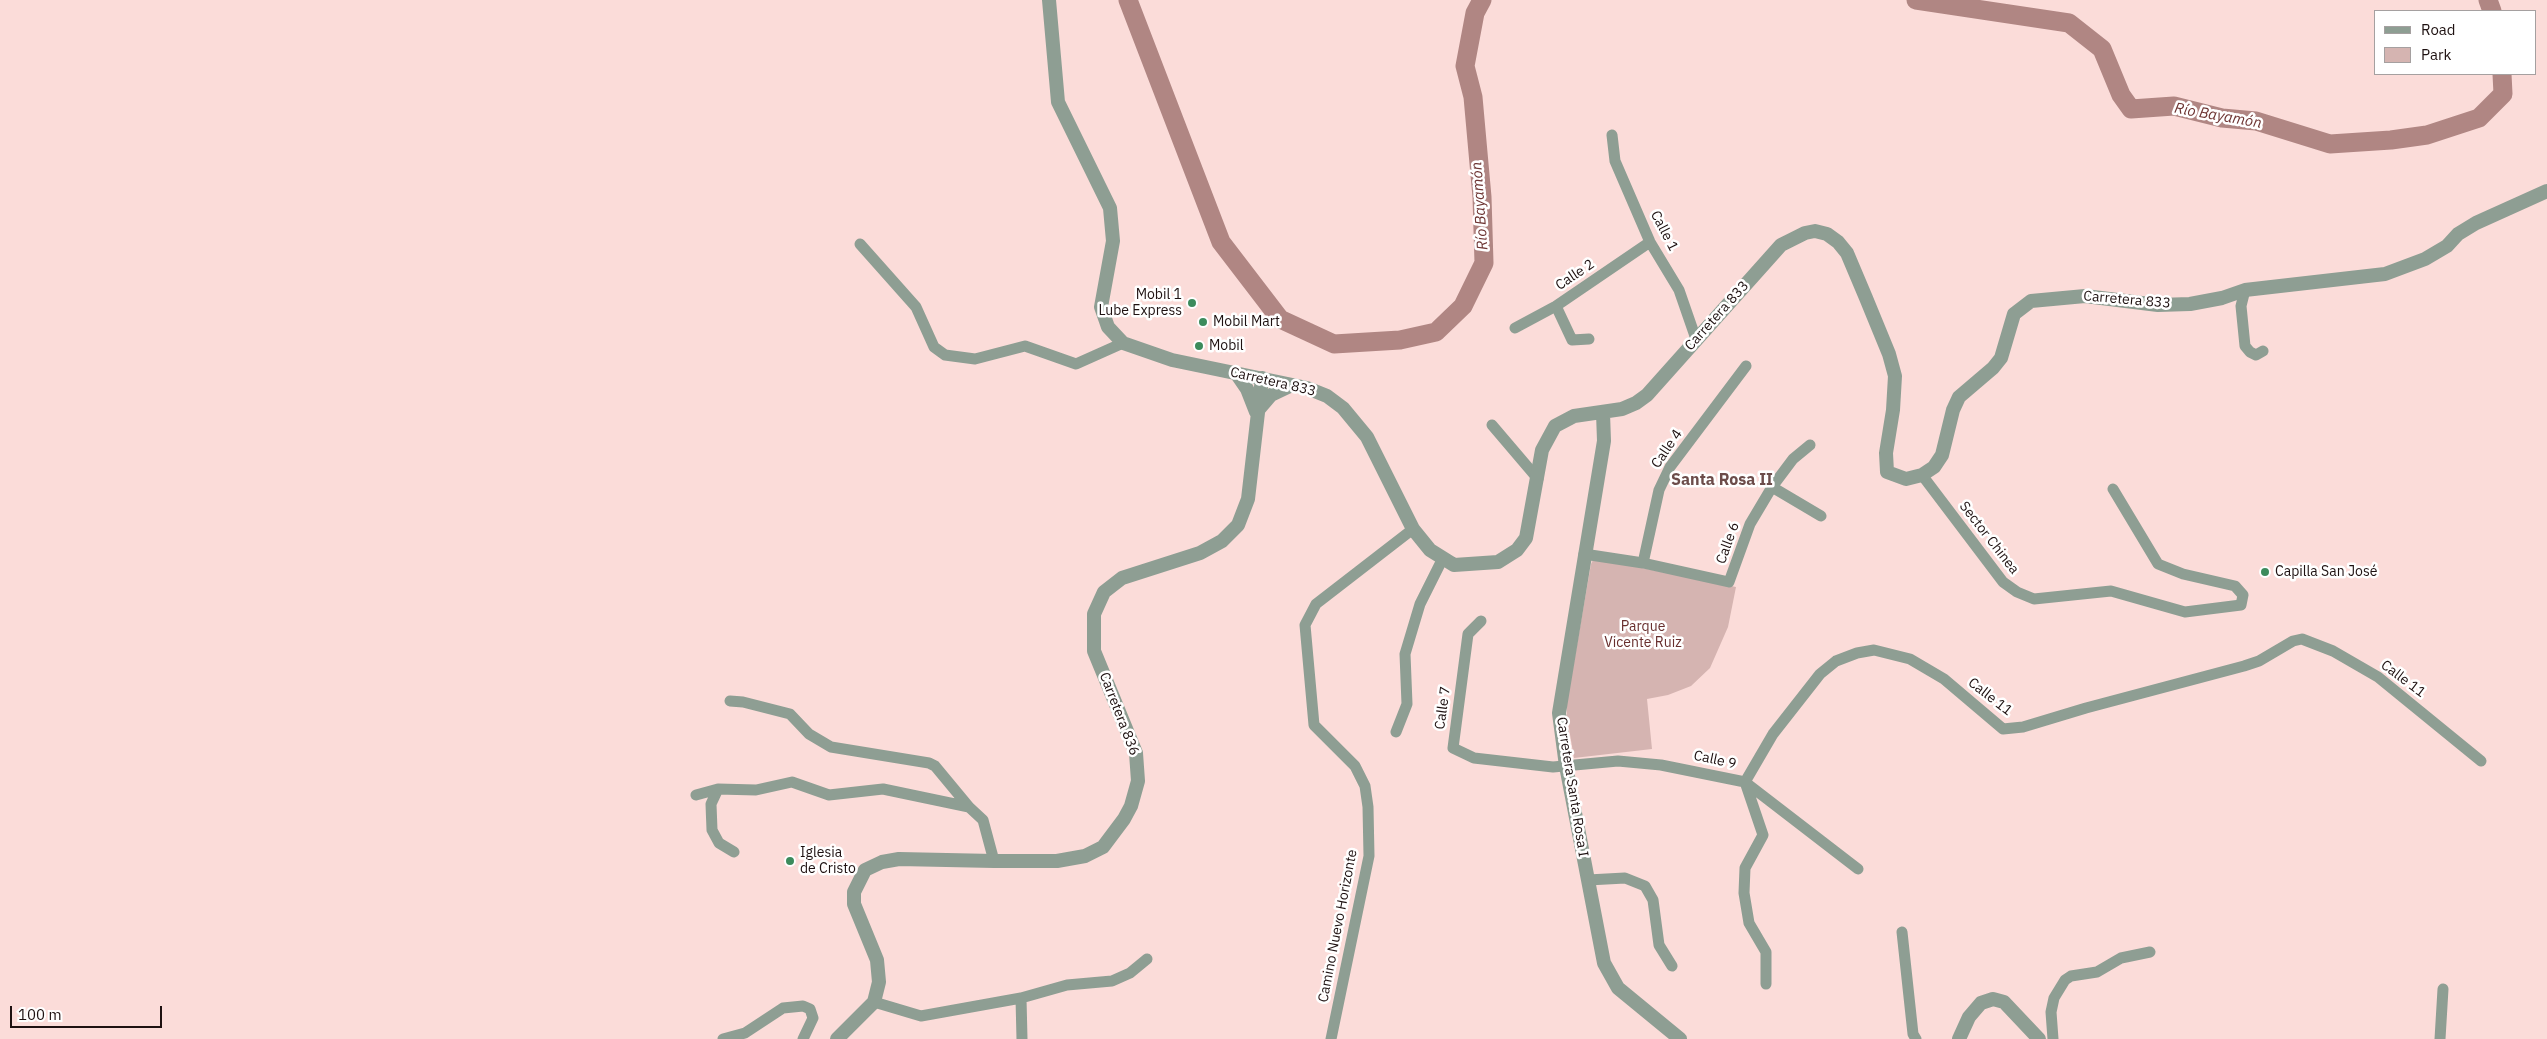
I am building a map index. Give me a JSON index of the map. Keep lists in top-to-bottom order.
{
  "streets": {
    "street": [
      "Calle 1",
      "Calle 2",
      "Carretera 833",
      "Calle 4",
      "Sector Chinea",
      "Calle 6",
      "Calle 11",
      "Calle 7",
      "Carretera 836",
      "Calle 9",
      "Carretera Santa Rosa I",
      "Camino Nuevo Horizonte"
    ]
  },
  "crossings": [
    ["Calle 1", "Calle 2"],
    ["Calle 1", "Carretera 833"],
    ["Carretera 833", "Sector Chinea"],
    ["Carretera 833", "Carretera 836"],
    ["Carretera 833", "Carretera Santa Rosa I"],
    ["Carretera 833", "Camino Nuevo Horizonte"],
    ["Calle 4", "Calle 6"],
    ["Calle 6", "Carretera Santa Rosa I"],
    ["Calle 11", "Calle 9"],
    ["Calle 7", "Calle 9"],
    ["Calle 7", "Carretera Santa Rosa I"],
    ["Calle 9", "Carretera Santa Rosa I"]
  ],
  "districts": ["Santa Rosa II"],
  "water": ["Río Bayamón"],
  "parks": ["Parque Vicente Ruiz"],
  "places": [
    "Mobil 1 Lube Express",
    "Mobil Mart",
    "Mobil",
    "Capilla San José",
    "Iglesia de Cristo"
  ],
  "legend": ["Road", "Park"],
  "scale_bar": "100 m"
}
